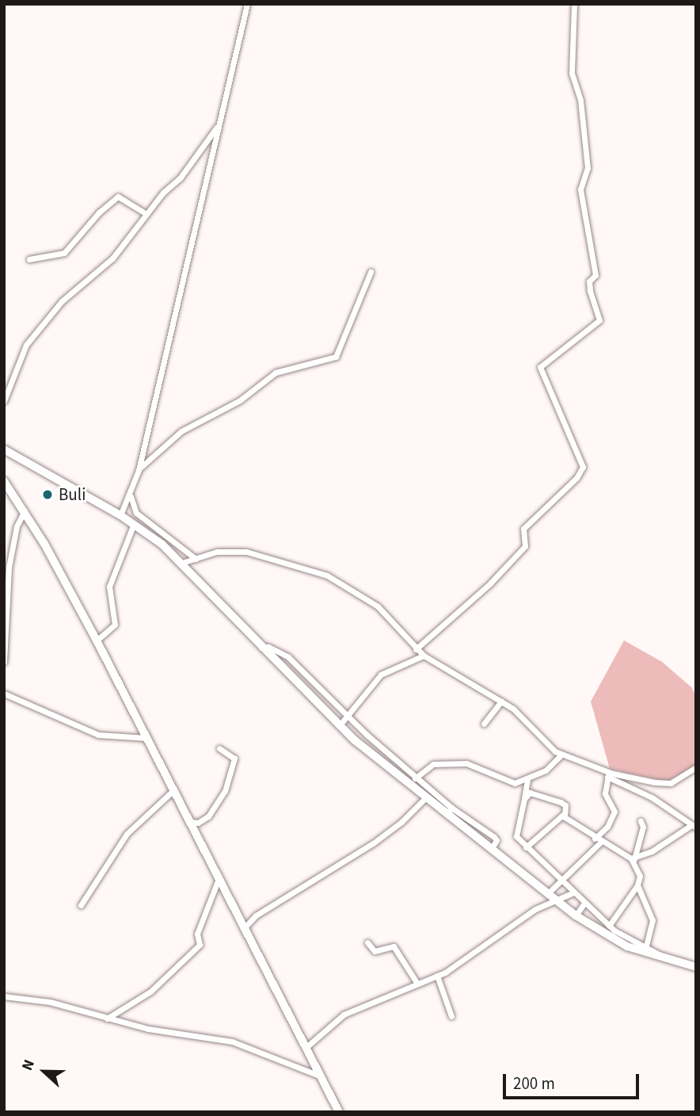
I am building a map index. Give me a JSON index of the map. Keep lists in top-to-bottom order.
{
  "places": ["Buli"],
  "scale_bar": "200 m",
  "north": "left"
}
